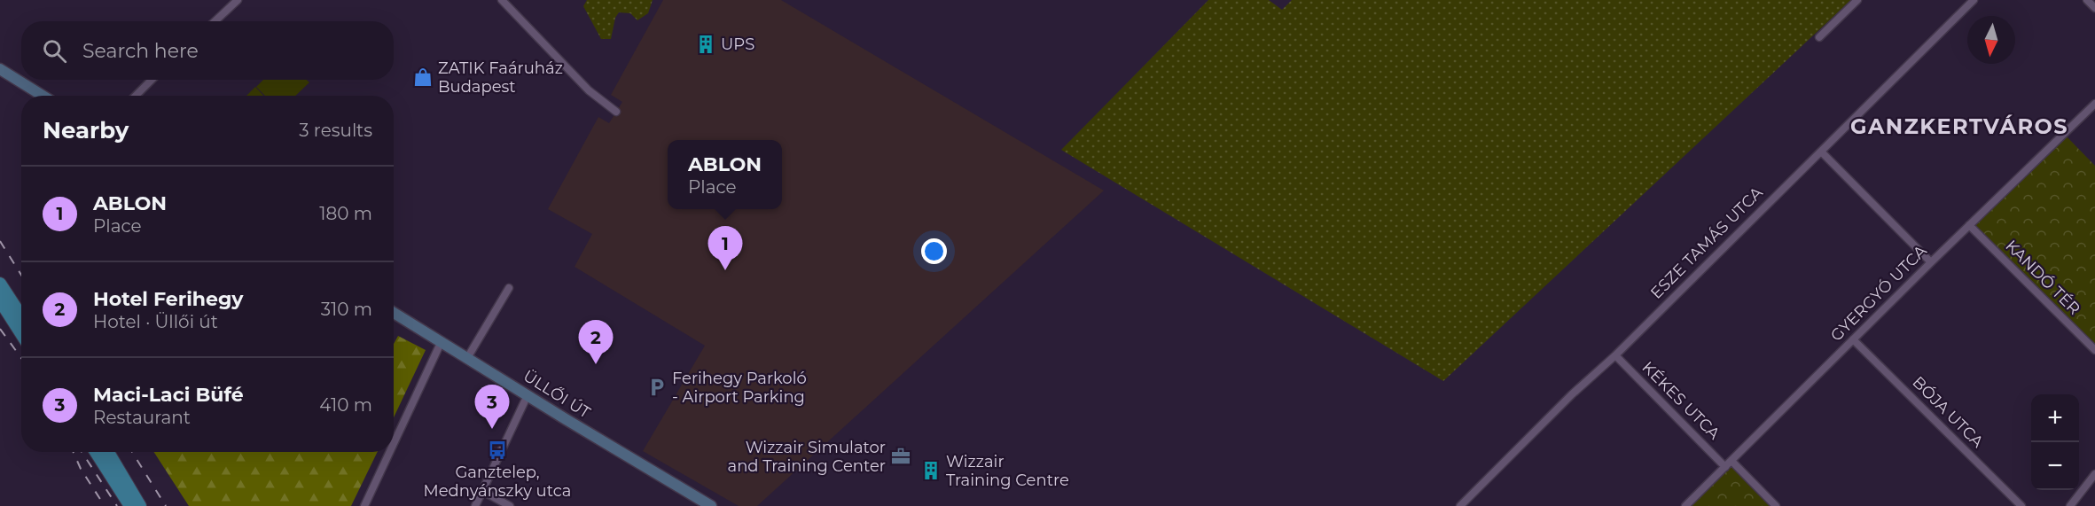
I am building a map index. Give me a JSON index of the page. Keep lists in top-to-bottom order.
{
  "streets": {
    "main road": ["ÜLLŐI ÚT"],
    "street": [
      "ESZE TAMÁS UTCA",
      "KANDÓ TÉR",
      "GYERGYÓ UTCA",
      "KÉKES UTCA",
      "BÓJA UTCA"
    ]
  },
  "crossings": [
    ["ESZE TAMÁS UTCA", "KÉKES UTCA"],
    ["KANDÓ TÉR", "GYERGYÓ UTCA"],
    ["GYERGYÓ UTCA", "KÉKES UTCA"],
    ["GYERGYÓ UTCA", "BÓJA UTCA"]
  ],
  "districts": ["GANZKERTVÁROS"],
  "places": {
    "building": ["UPS", "Wizzair Training Centre"],
    "shop": ["ZATIK Faáruház Budapest"],
    "parking": ["Ferihegy Parkoló - Airport Parking"],
    "bus stop": ["Ganztelep, Mednyánszky utca"],
    "office": ["Wizzair Simulator and Training Center"]
  },
  "north": "bottom",
  "page": {
    "search": "Search here",
    "heading": ["Nearby", "3 results"],
    "popup": ["ABLON", "Place"],
    "list": [
      {
        "mark": "1",
        "name": "ABLON",
        "note": "Place",
        "value": "180 m"
      },
      {
        "mark": "2",
        "name": "Hotel Ferihegy",
        "note": "Hotel · Üllői út",
        "value": "310 m"
      },
      {
        "mark": "3",
        "name": "Maci-Laci Büfé",
        "note": "Restaurant",
        "value": "410 m"
      }
    ],
    "pins": ["1", "2", "3"],
    "map_buttons": ["+", "−"]
  }
}
